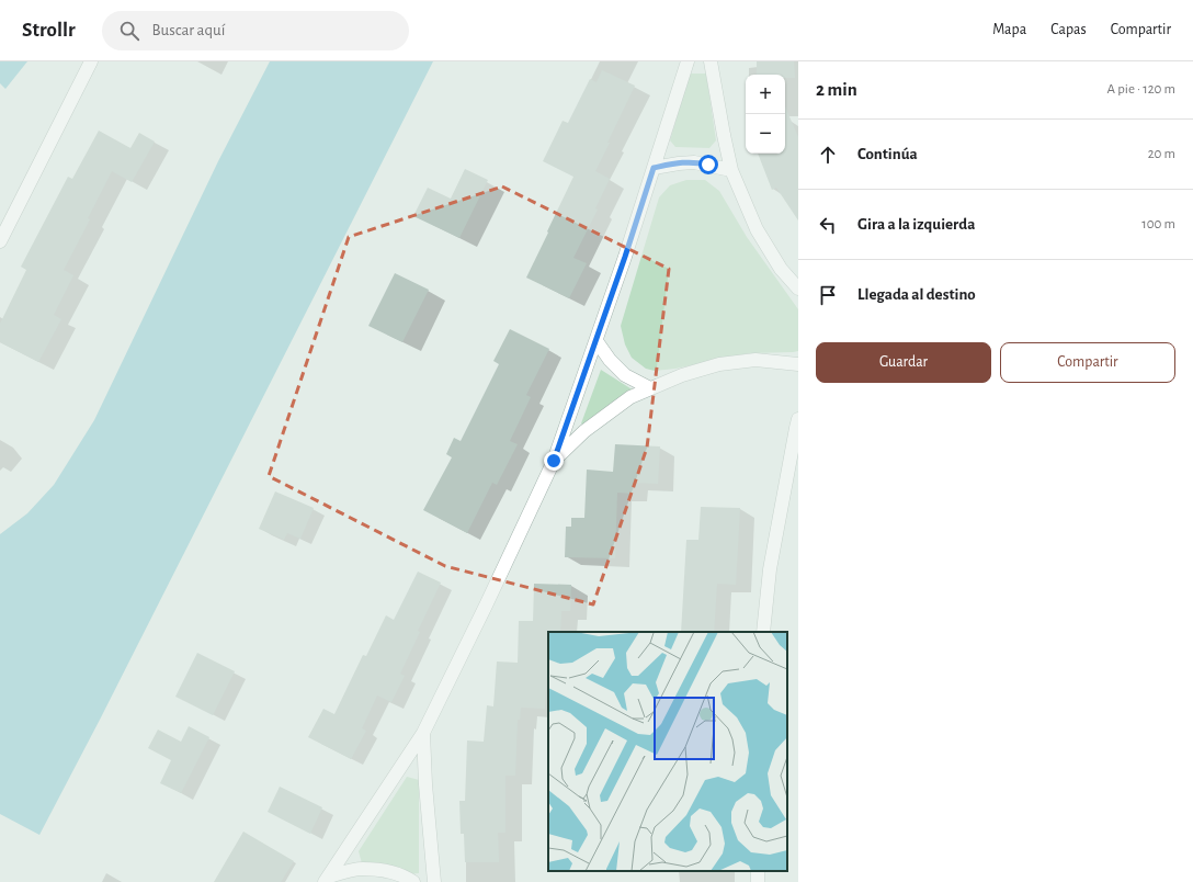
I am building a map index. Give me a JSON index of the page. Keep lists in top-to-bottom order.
{
  "page": {
    "header": "Strollr",
    "search": "Buscar aquí",
    "nav": ["Mapa", "Capas", "Compartir"],
    "heading": ["2 min", "A pie · 120 m"],
    "map_buttons": ["+", "−"],
    "list": [
      ["Continúa", "20 m"],
      ["Gira a la izquierda", "100 m"],
      "Llegada al destino"
    ],
    "buttons": ["Guardar", "Compartir"]
  }
}
